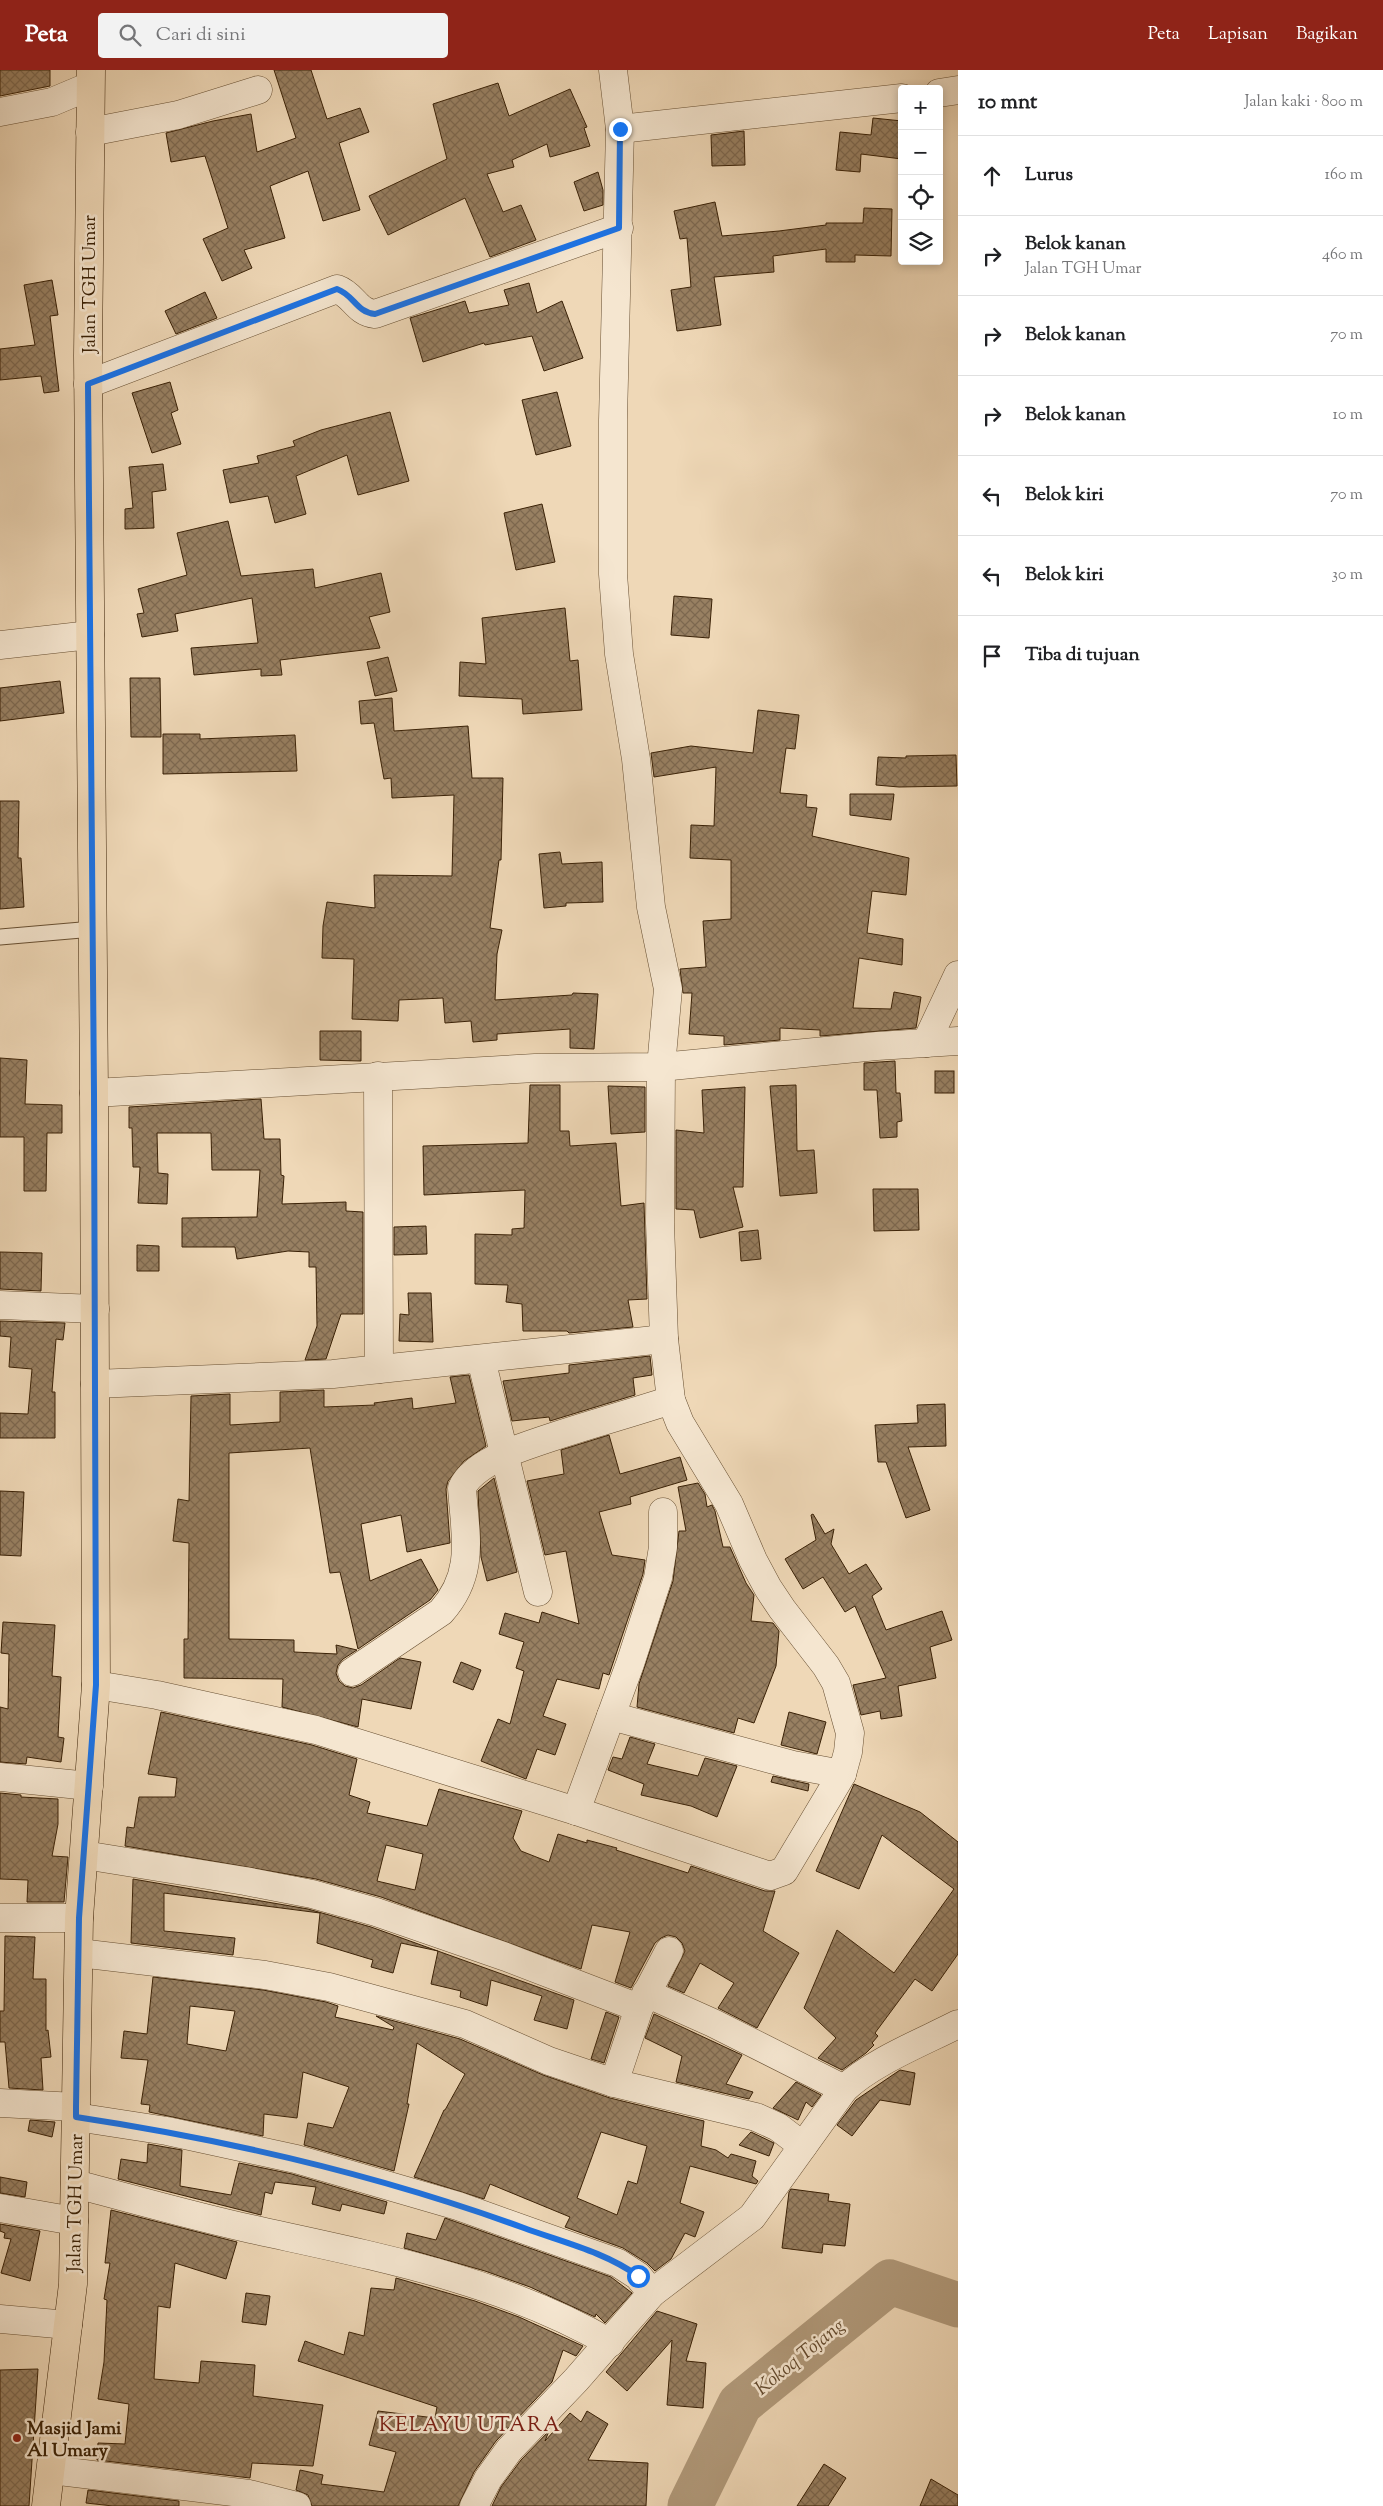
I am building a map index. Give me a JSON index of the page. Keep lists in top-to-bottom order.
{
  "streets": {
    "main road": ["Jalan TGH Umar"]
  },
  "districts": ["KELAYU UTARA"],
  "water": ["Kokoq Tojang"],
  "places": ["Masjid Jami Al Umary"],
  "page": {
    "header": "Peta",
    "search": "Cari di sini",
    "nav": ["Peta", "Lapisan", "Bagikan"],
    "heading": ["10 mnt", "Jalan kaki · 800 m"],
    "map_buttons": ["+", "−"],
    "list": [
      ["Lurus", "160 m"],
      ["Belok kanan", "Jalan TGH Umar", "460 m"],
      ["Belok kanan", "70 m"],
      ["Belok kanan", "10 m"],
      ["Belok kiri", "70 m"],
      ["Belok kiri", "30 m"],
      "Tiba di tujuan"
    ]
  }
}
